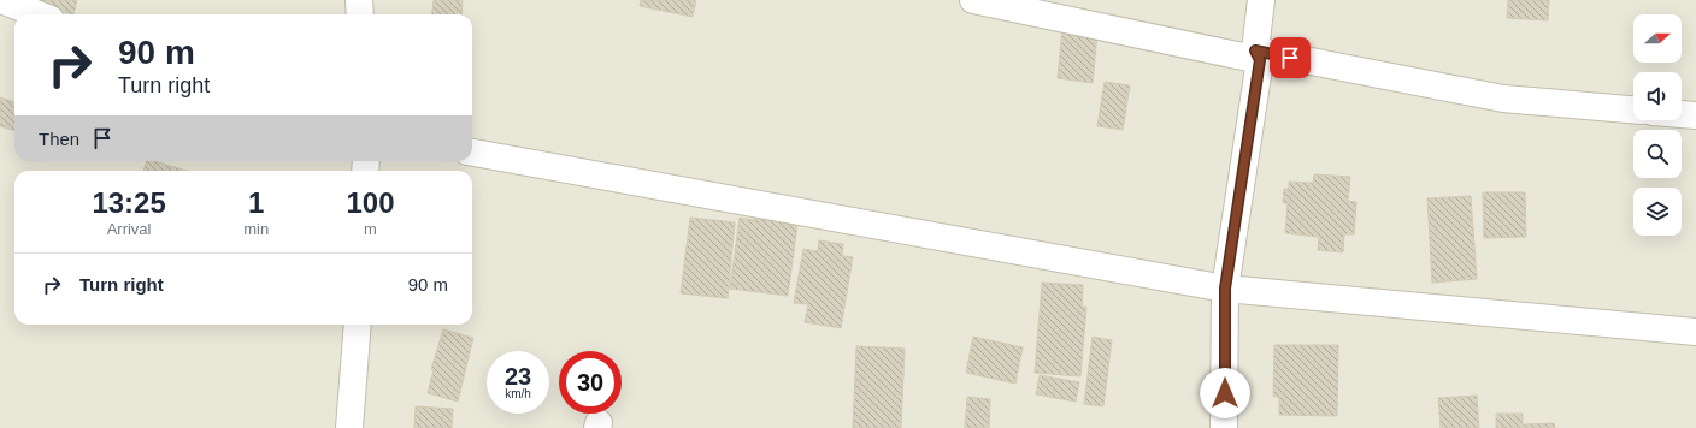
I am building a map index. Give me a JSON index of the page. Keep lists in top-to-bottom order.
{
  "north": "right",
  "page": {
    "turn": ["90 m", "Turn right"],
    "then": "Then",
    "eta": [
      "13:25",
      "Arrival",
      "1",
      "min",
      "100",
      "m"
    ],
    "list": [
      {
        "name": "Turn right",
        "value": "90 m"
      }
    ],
    "speed": "23 km/h",
    "limit": "30"
  }
}
